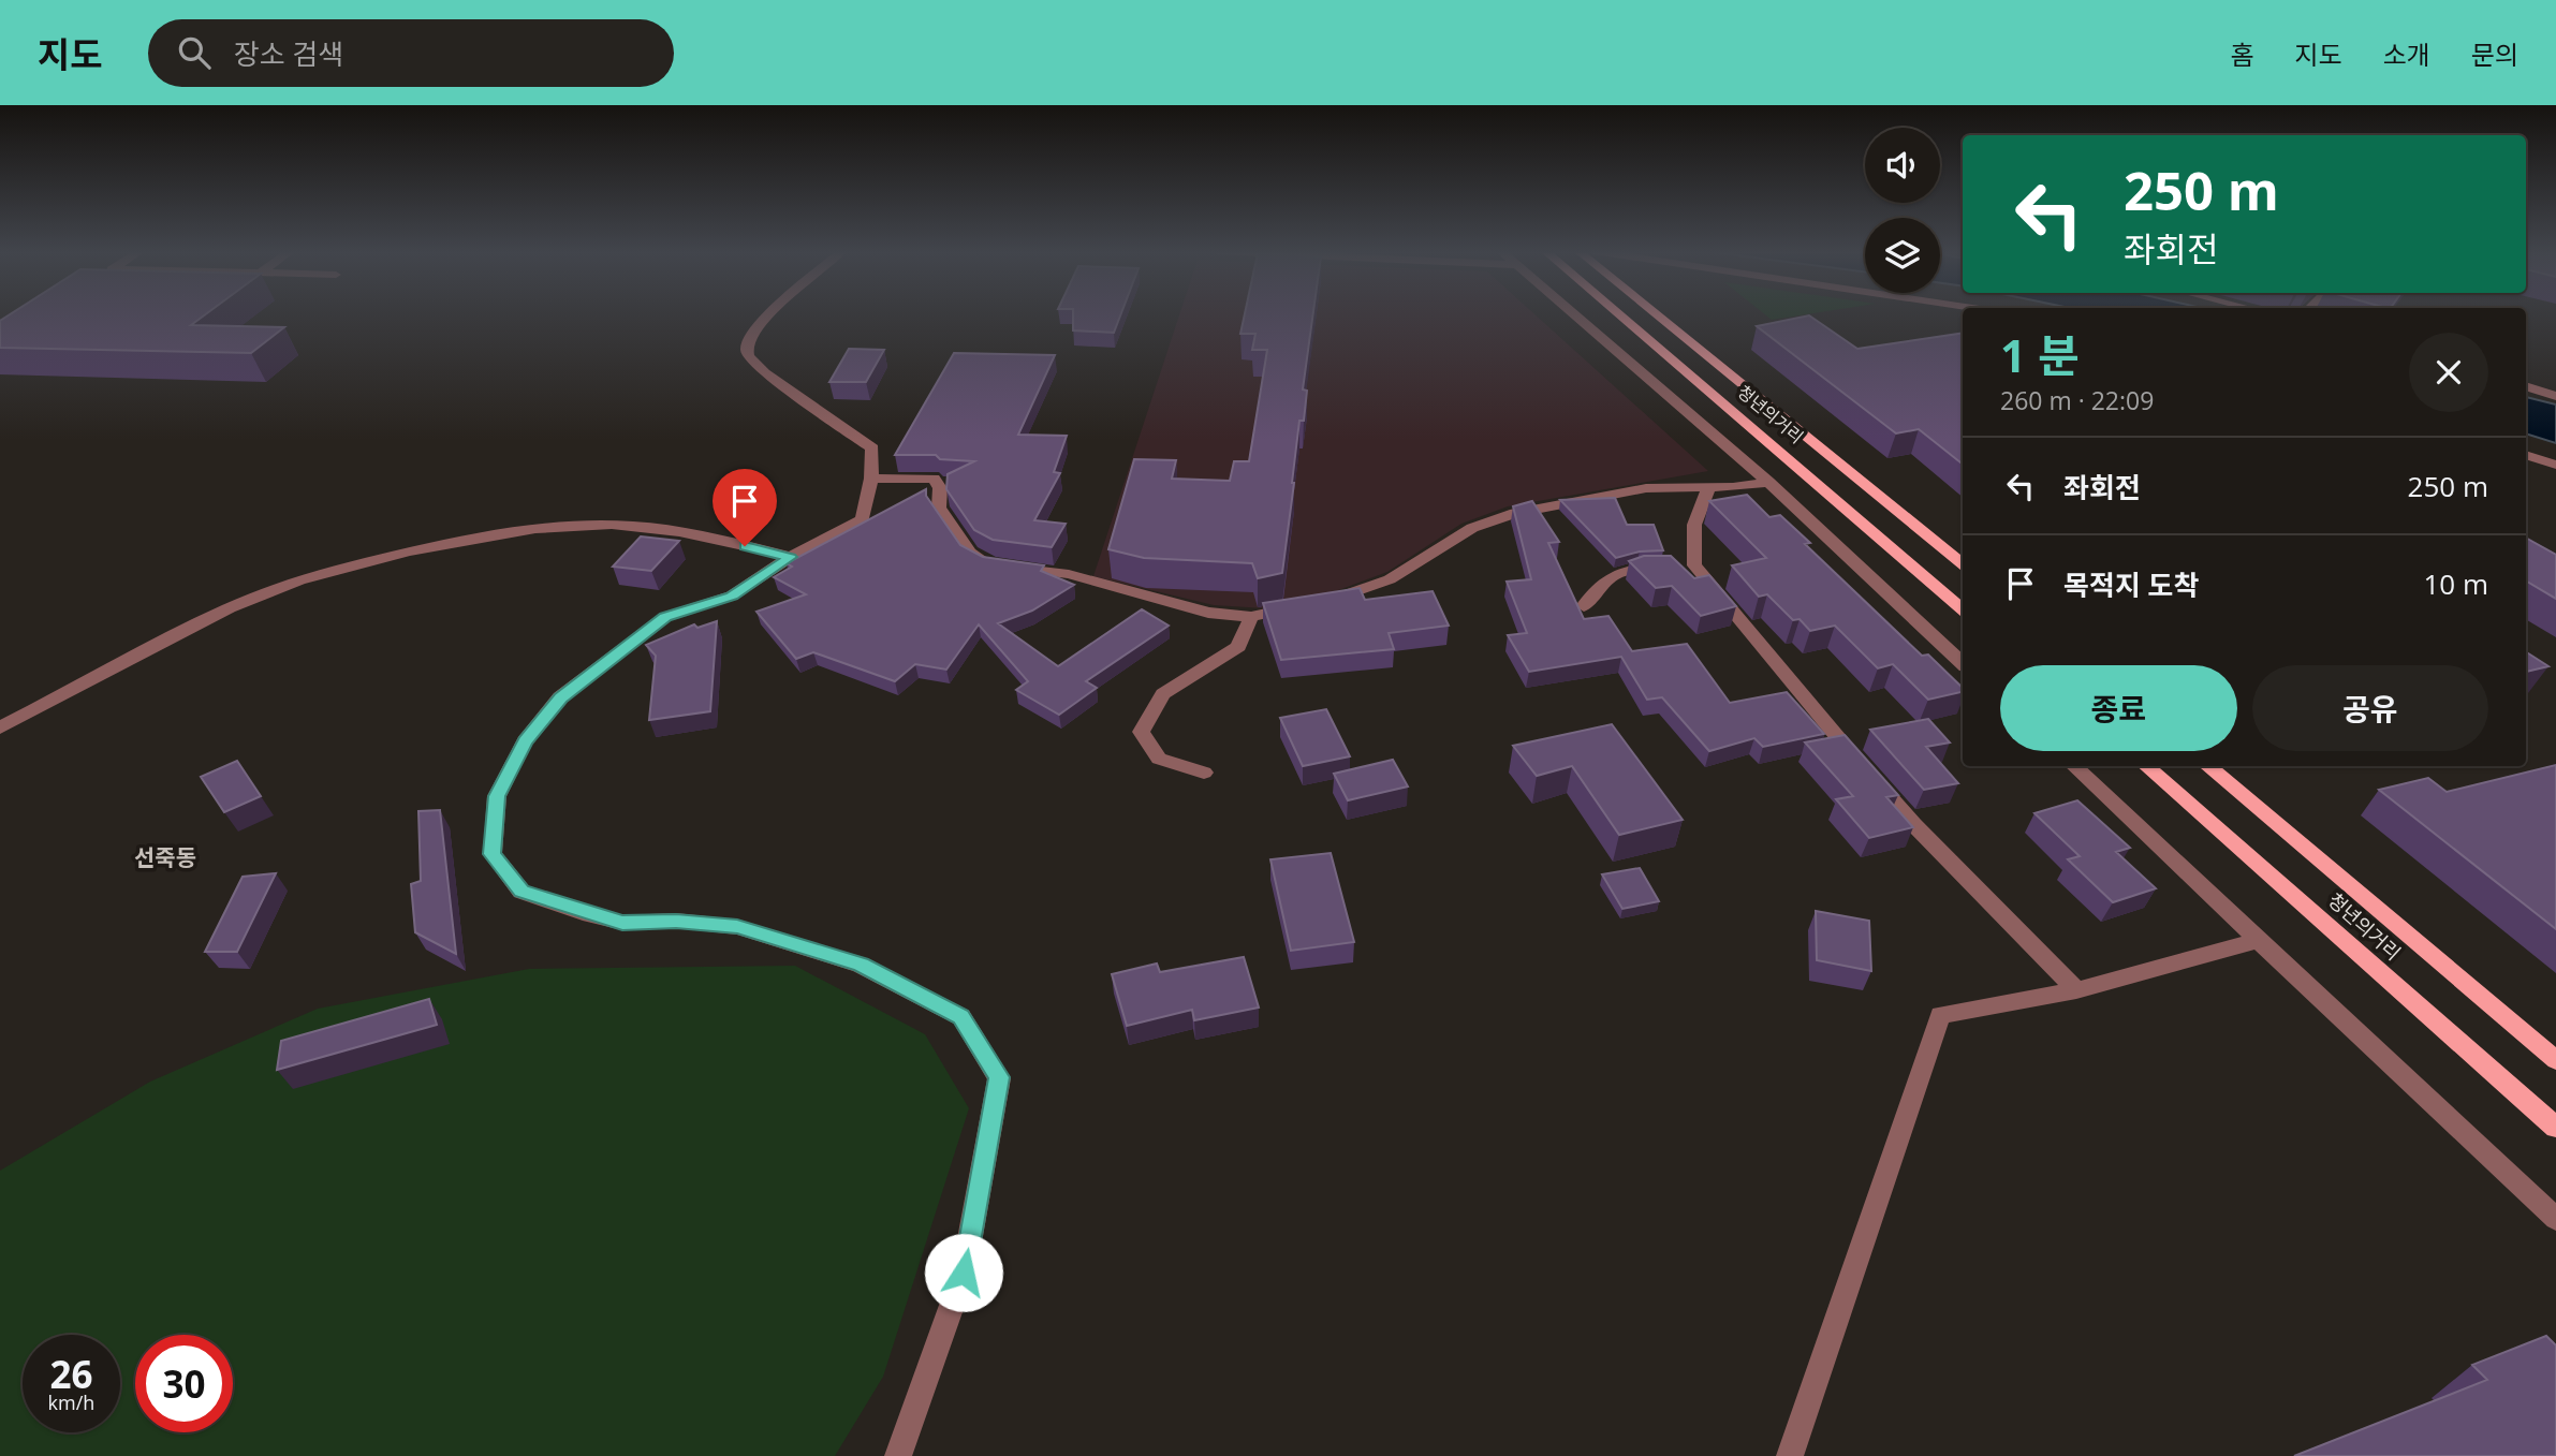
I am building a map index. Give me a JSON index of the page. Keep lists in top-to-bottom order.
{
  "streets": {
    "main road": ["청년의거리"]
  },
  "districts": ["선죽동"],
  "page": {
    "header": "지도",
    "search": "장소 검색",
    "nav": [
      "홈",
      "지도",
      "소개",
      "문의"
    ],
    "turn": ["250 m", "좌회전"],
    "heading": ["1 분", "260 m · 22:09"],
    "list": [
      {
        "name": "좌회전",
        "value": "250 m"
      },
      {
        "name": "목적지 도착",
        "value": "10 m"
      }
    ],
    "buttons": ["종료", "공유"],
    "speed": "26 km/h",
    "limit": "30"
  }
}
